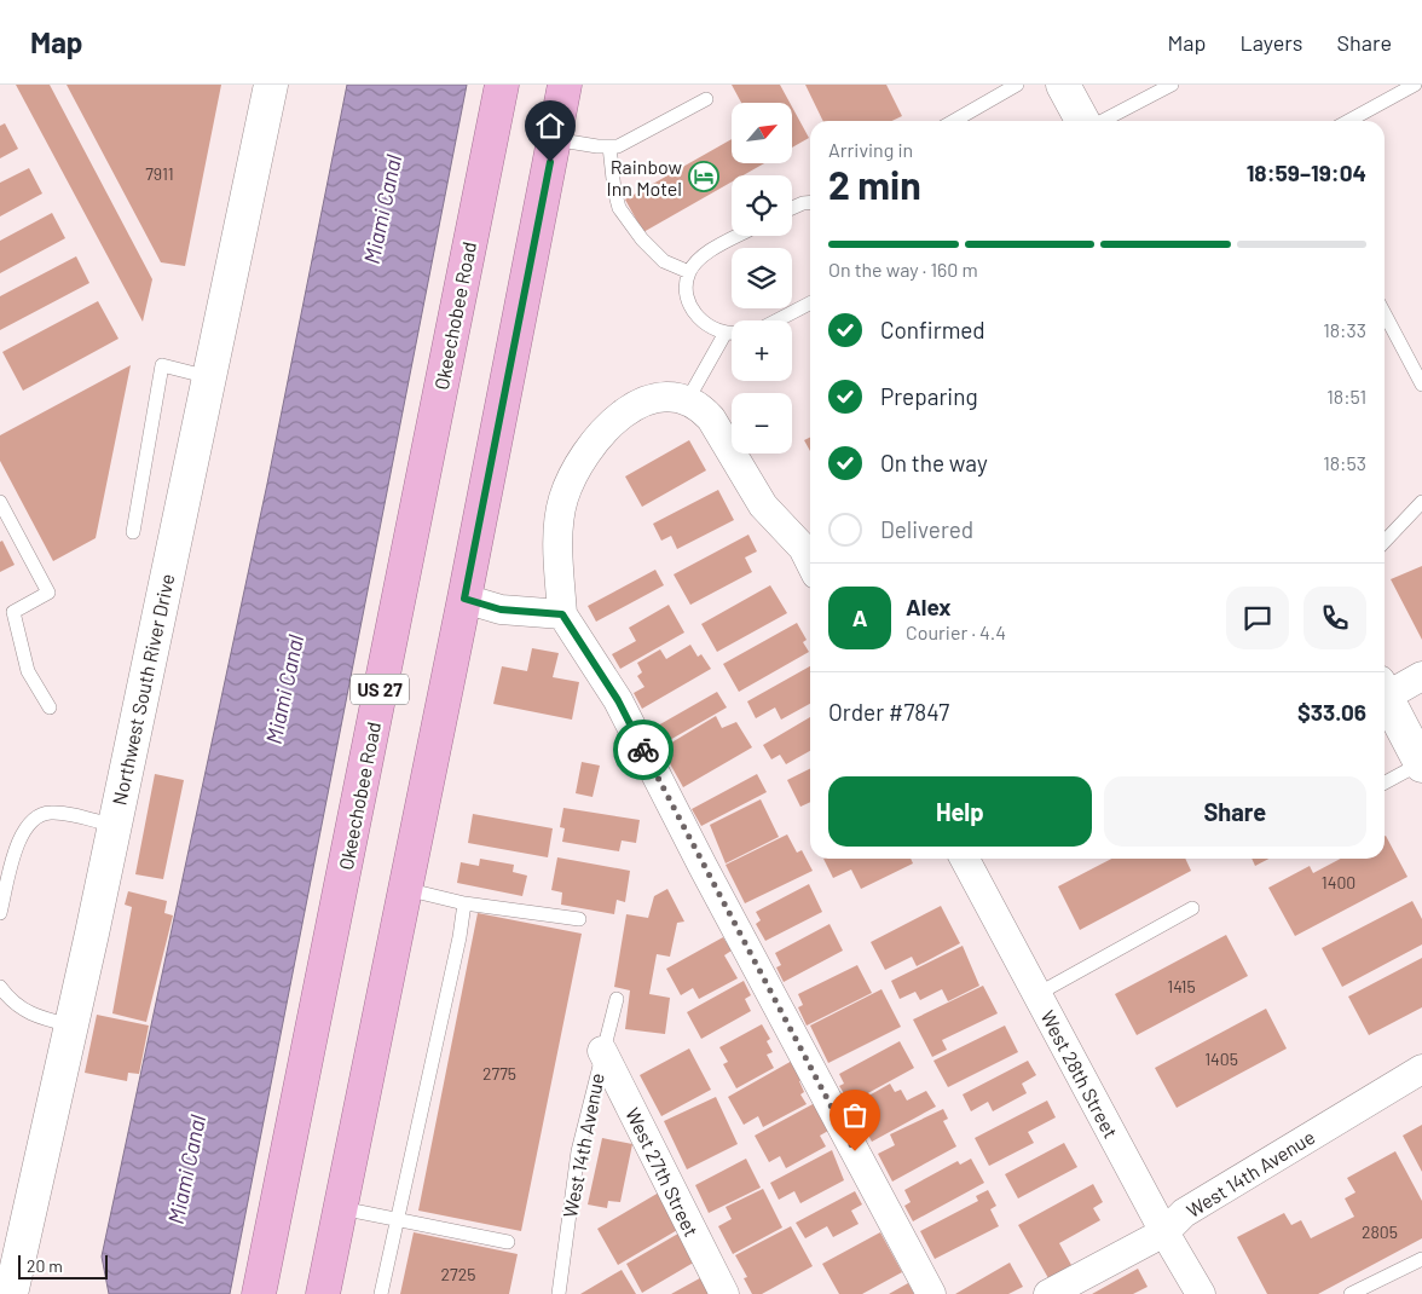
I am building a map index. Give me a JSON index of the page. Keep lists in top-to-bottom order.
{
  "streets": {
    "highway": ["Okeechobee Road", "US 27"],
    "street": [
      "Northwest South River Drive",
      "West 28th Street",
      "West 14th Avenue",
      "West 27th Street"
    ]
  },
  "crossings": [
    ["West 28th Street", "West 14th Avenue"],
    ["West 14th Avenue", "West 27th Street"]
  ],
  "water": ["Miami Canal"],
  "places": {
    "hotel": ["Rainbow Inn Motel"]
  },
  "house_numbers": [
    "7911",
    "1400",
    "1415",
    "1405",
    "2775",
    "2805",
    "2725"
  ],
  "scale_bar": "20 m",
  "north": "top right",
  "page": {
    "header": "Map",
    "nav": ["Map", "Layers", "Share"],
    "map_buttons": ["+", "−"],
    "heading": ["2 min", "Arriving in", "18:59–19:04"],
    "panel": [
      "Alex",
      "Courier · 4.4",
      "Order #7847",
      "$33.06"
    ],
    "bar": "On the way · 160 m",
    "list": [
      ["Confirmed", "18:33"],
      ["Preparing", "18:51"],
      ["On the way", "18:53"],
      "Delivered"
    ],
    "round": "A",
    "buttons": ["Help", "Share"],
    "scale": "20 m"
  }
}
